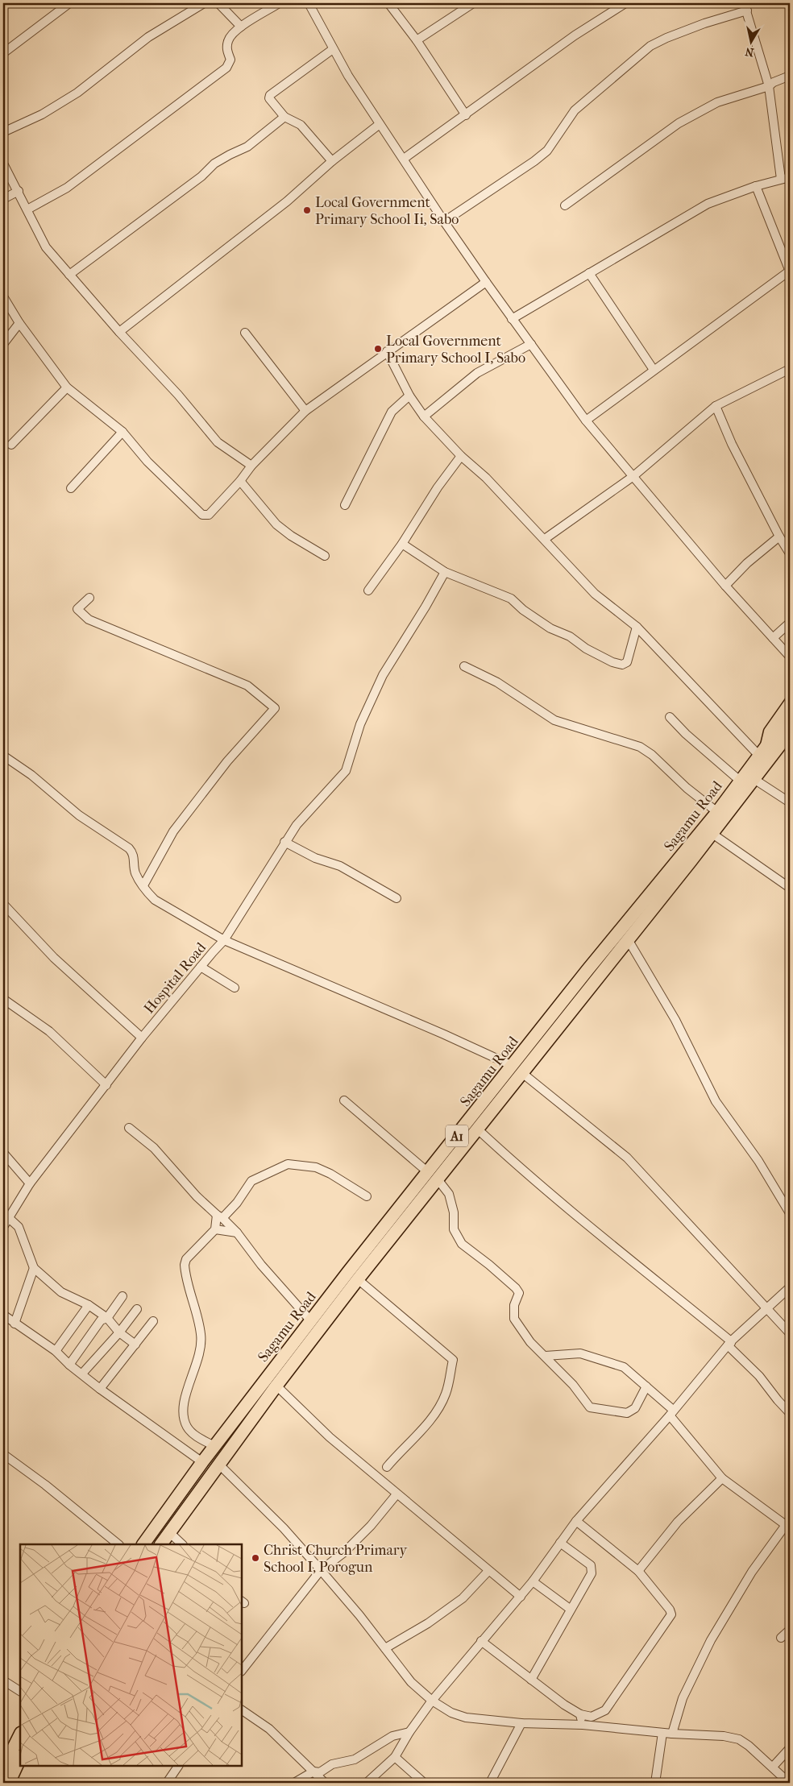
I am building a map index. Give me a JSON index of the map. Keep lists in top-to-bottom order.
{
  "streets": {
    "highway": ["Sagamu Road", "A1"],
    "street": ["Hospital Road"]
  },
  "crossings": [
    ["Sagamu Road", "Hospital Road"]
  ],
  "places": ["Local Government Primary School Ii, Sabo", "Local Government Primary School I, Sabo", "Christ Church Primary School I, Porogun"],
  "north": "bottom"
}
